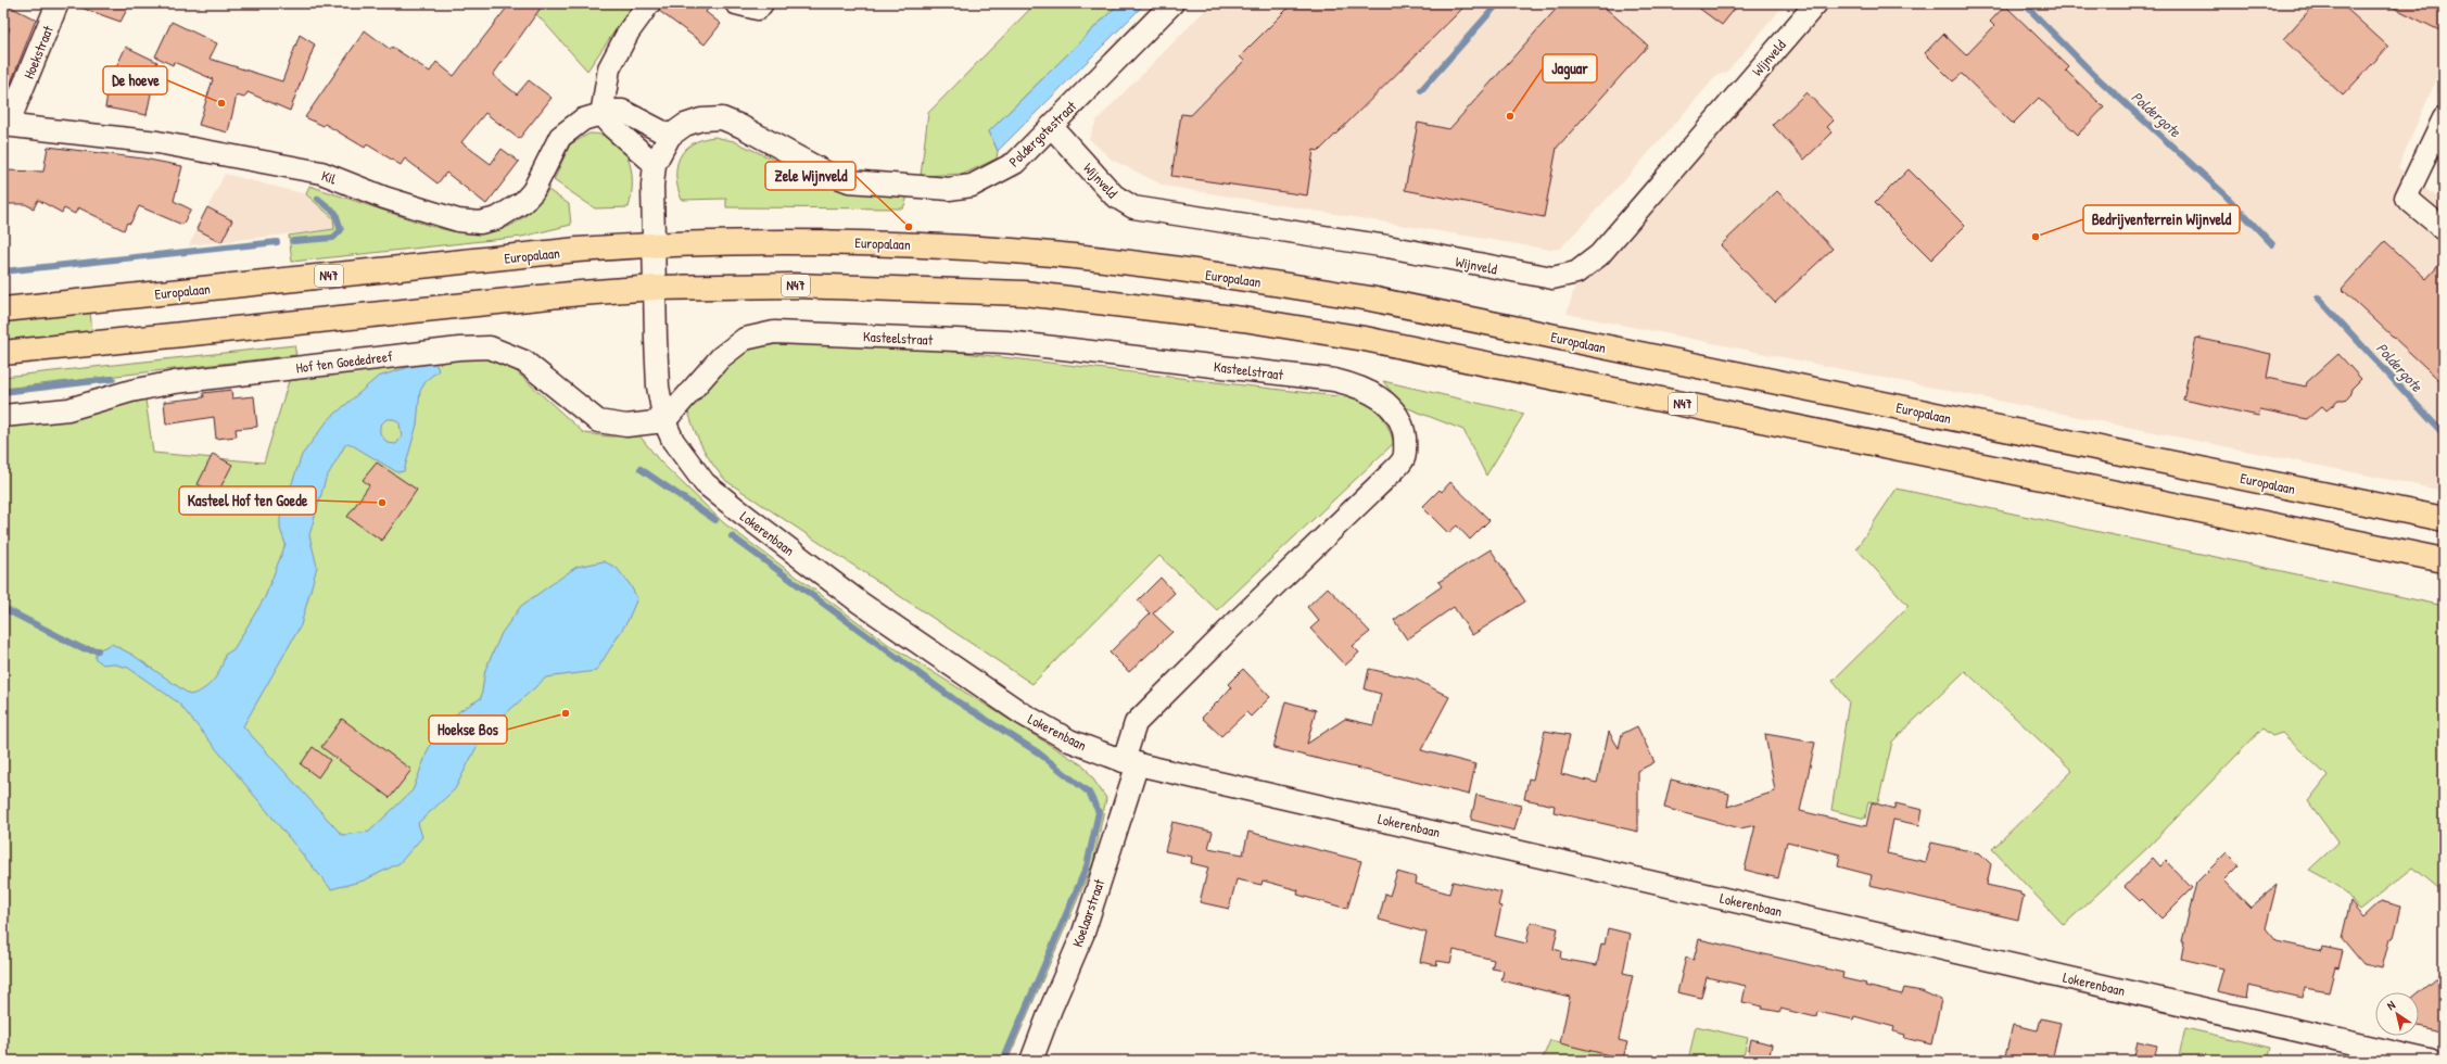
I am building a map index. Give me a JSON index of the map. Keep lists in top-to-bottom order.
{
  "streets": {
    "highway": ["Europalaan", "N47"],
    "street": [
      "Hoekstraat",
      "Wijnveld",
      "Poldergotestraat",
      "Kil",
      "Kasteelstraat",
      "Hof ten Goededreef",
      "Lokerenbaan",
      "Koelaarstraat"
    ]
  },
  "crossings": [
    ["Hoekstraat", "Kil"],
    ["Wijnveld", "Poldergotestraat"],
    ["Poldergotestraat", "Kil"],
    ["Poldergotestraat", "Europalaan"],
    ["Poldergotestraat", "Lokerenbaan"],
    ["Europalaan", "Lokerenbaan"],
    ["N47", "Lokerenbaan"],
    ["Kasteelstraat", "Hof ten Goededreef"],
    ["Kasteelstraat", "Lokerenbaan"],
    ["Kasteelstraat", "Koelaarstraat"],
    ["Hof ten Goededreef", "Lokerenbaan"],
    ["Lokerenbaan", "Koelaarstraat"]
  ],
  "water": ["Poldergote"],
  "places": [
    "De hoeve",
    "Jaguar",
    "Zele Wijnveld",
    "Bedrijventerrein Wijnveld",
    "Kasteel Hof ten Goede",
    "Hoekse Bos"
  ],
  "north": "top left"
}
